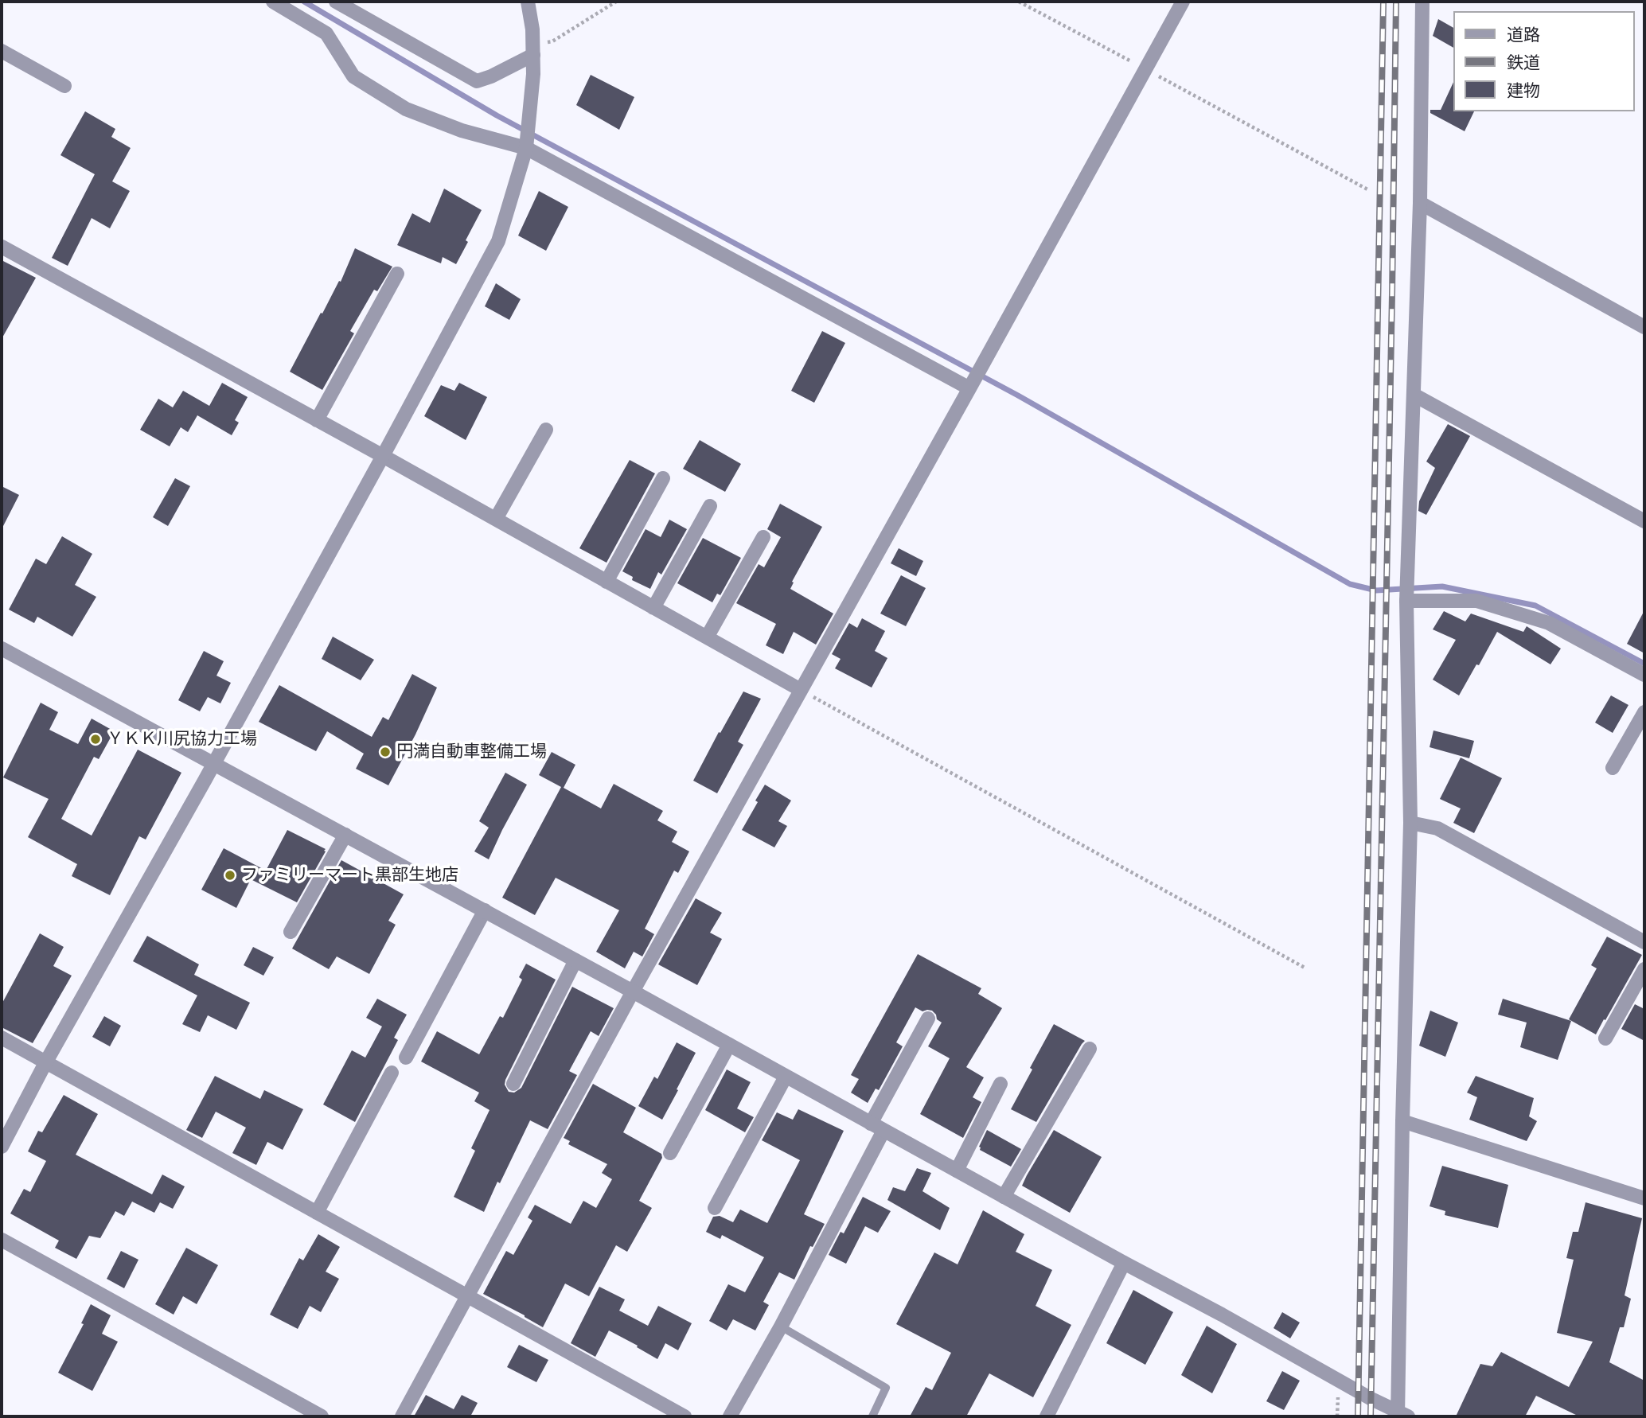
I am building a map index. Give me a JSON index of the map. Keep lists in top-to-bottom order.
{
  "places": ["ＹＫＫ川尻協力工場", "円満自動車整備工場", "ファミリーマート黒部生地店"],
  "legend": ["道路", "鉄道", "建物"]
}
